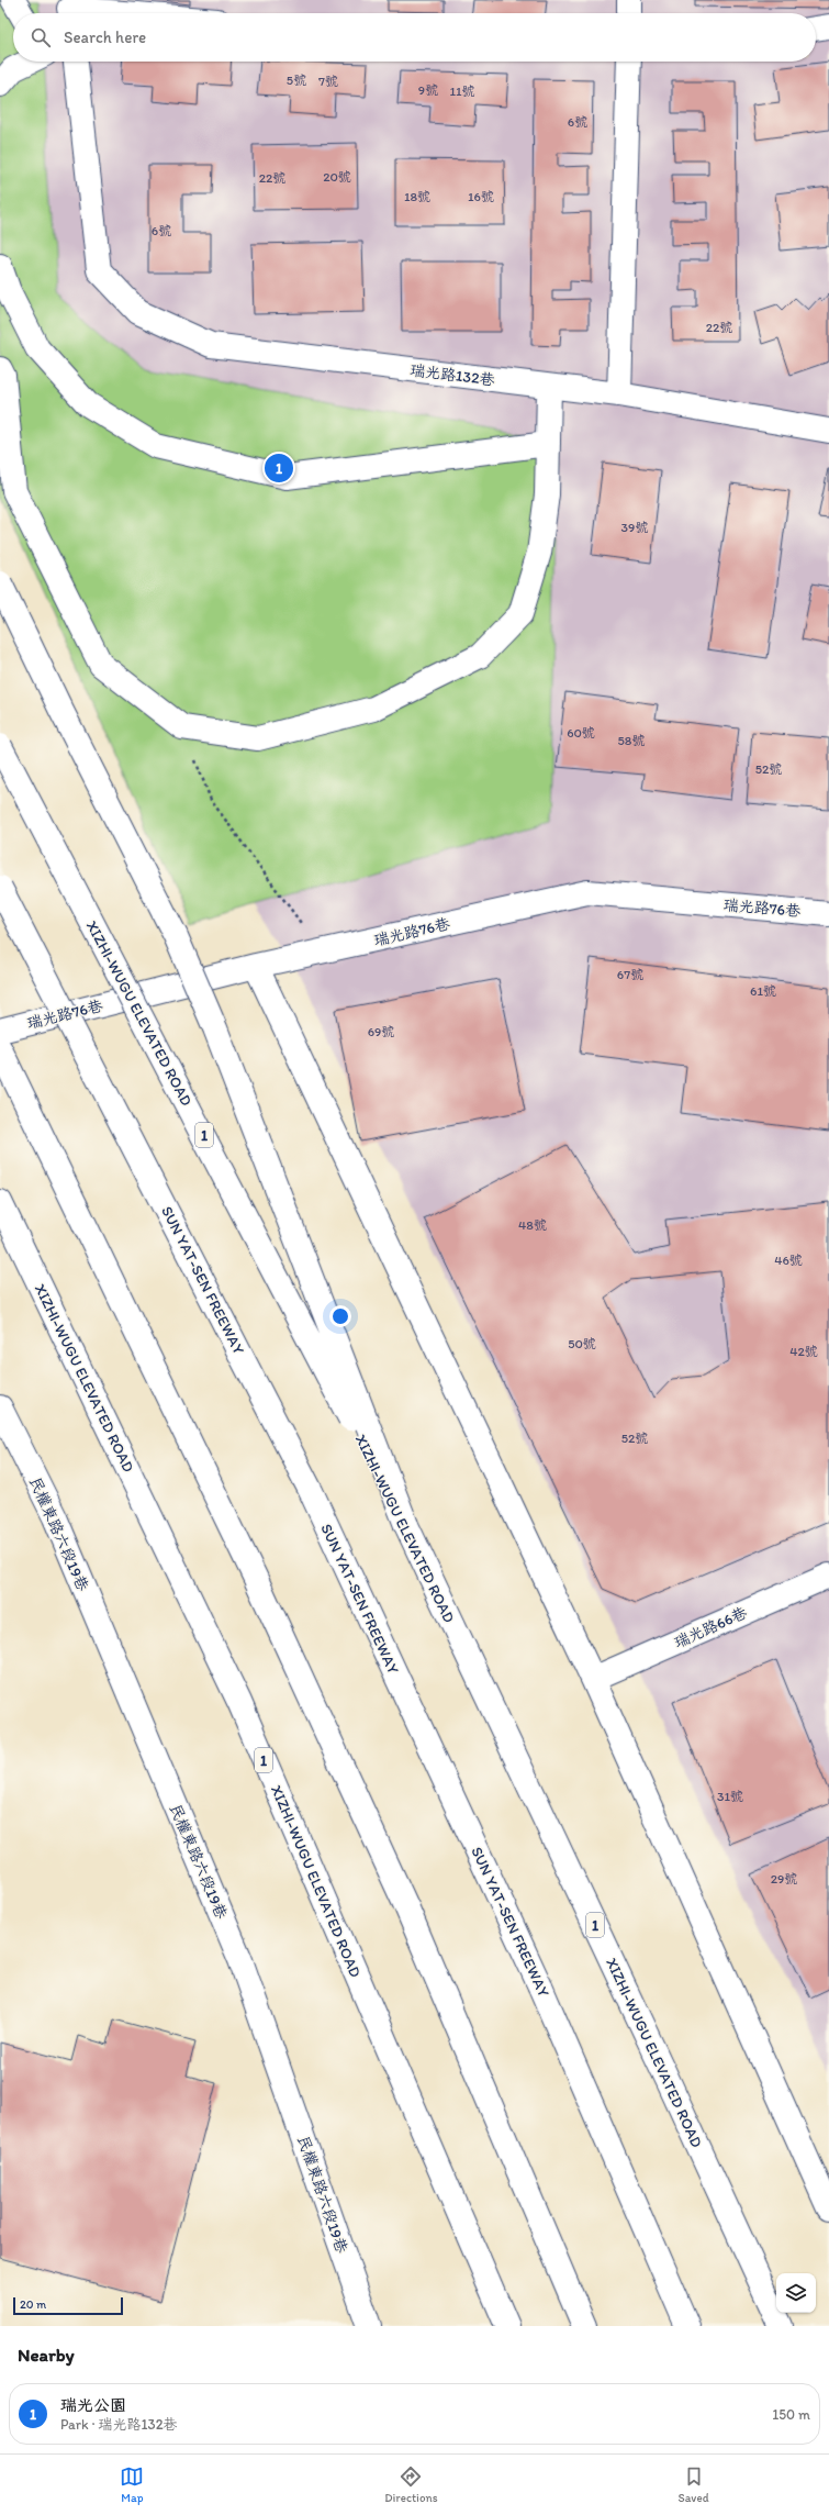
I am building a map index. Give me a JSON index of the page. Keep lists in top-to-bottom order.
{
  "streets": {
    "main road": [
      "瑞光路132巷",
      "瑞光路76巷",
      "XIZHI-WUGU ELEVATED ROAD",
      "1",
      "SUN YAT-SEN FREEWAY",
      "民權東路六段19巷",
      "瑞光路66巷"
    ]
  },
  "house_numbers": [
    "5號",
    "7號",
    "9號",
    "11號",
    "6號",
    "20號",
    "22號",
    "18號",
    "16號",
    "6號",
    "22號",
    "39號",
    "60號",
    "58號",
    "52號",
    "67號",
    "61號",
    "69號",
    "48號",
    "46號",
    "50號",
    "42號",
    "52號",
    "31號",
    "29號"
  ],
  "scale_bar": "20 m",
  "page": {
    "search": "Search here",
    "pins": "1",
    "scale": "20 m",
    "heading": "Nearby",
    "list": [
      {
        "mark": "1",
        "name": "瑞光公園",
        "note": "Park · 瑞光路132巷",
        "value": "150 m"
      }
    ],
    "nav": ["Map", "Directions", "Saved"]
  }
}
